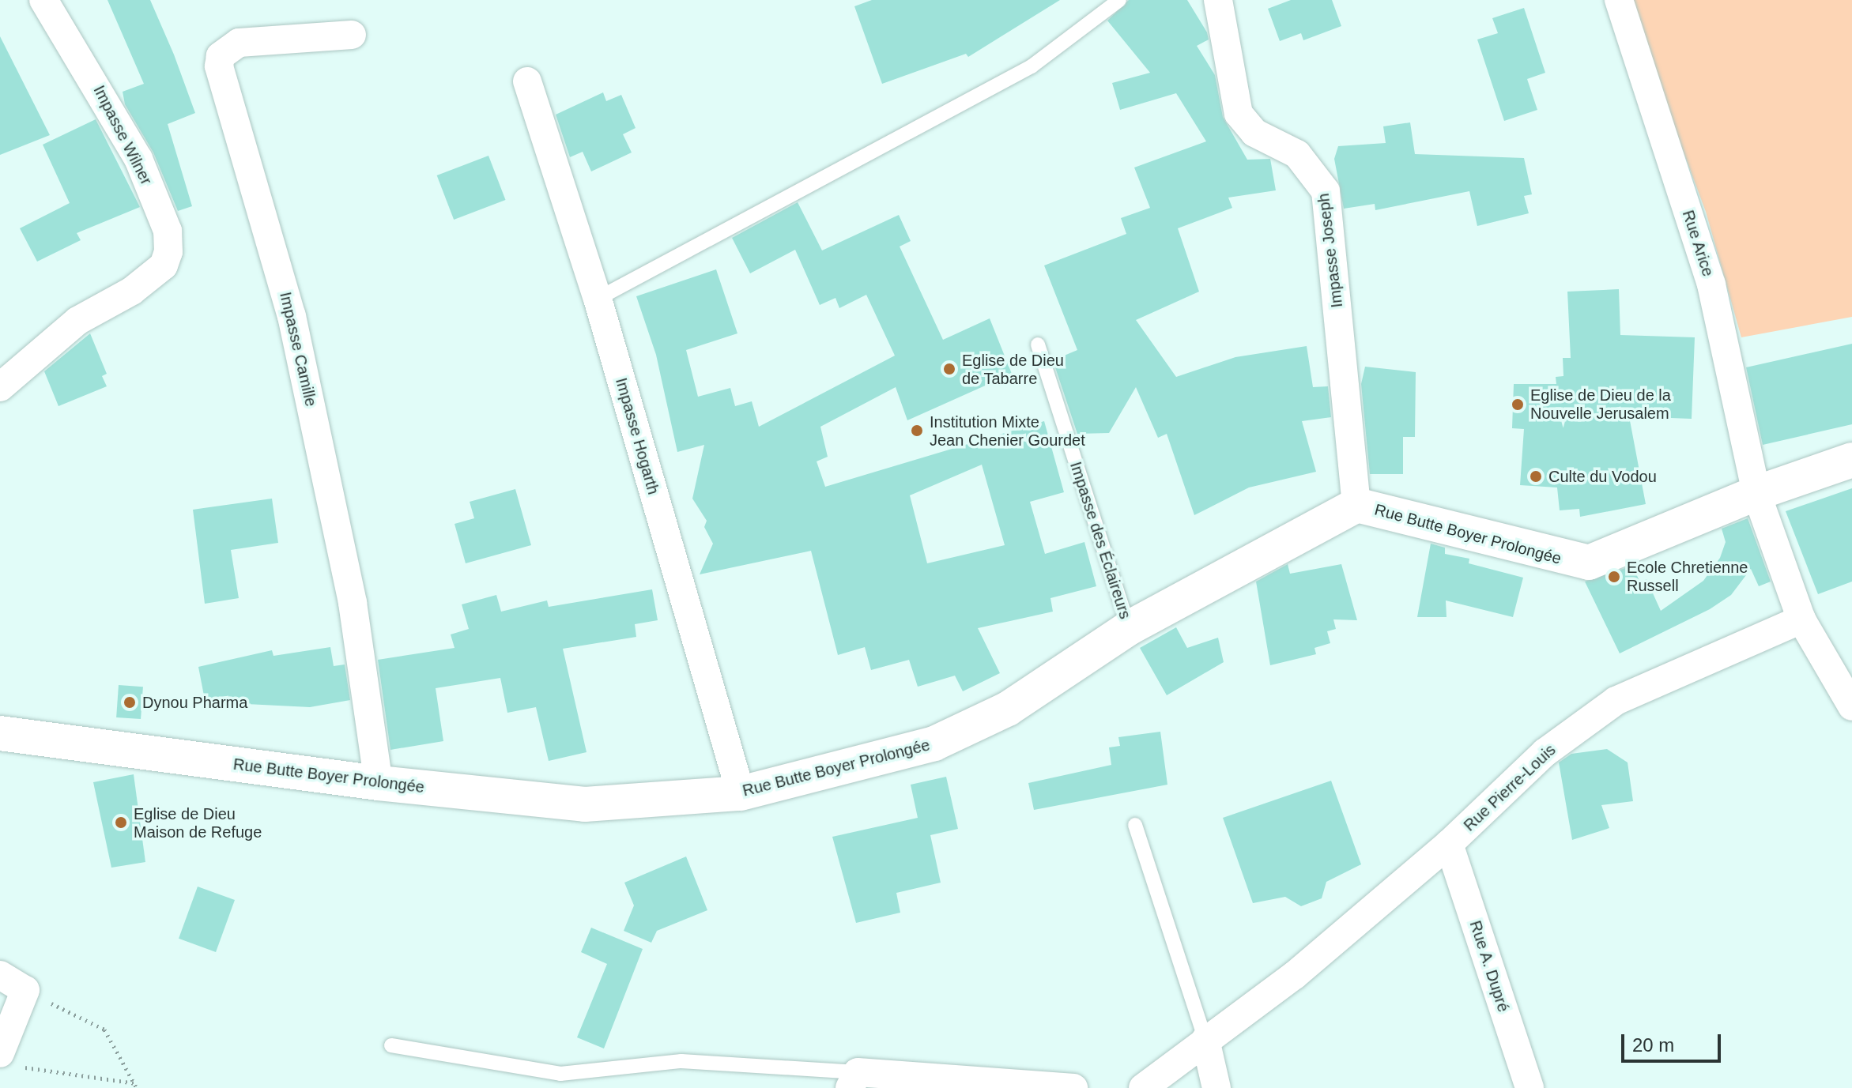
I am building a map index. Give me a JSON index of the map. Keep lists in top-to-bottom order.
{
  "streets": {
    "street": [
      "Impasse Wilner",
      "Rue Arice",
      "Impasse Joseph",
      "Impasse Camille",
      "Impasse Hogarth",
      "Rue Butte Boyer Prolongée",
      "Rue Pierre-Louis",
      "Rue A. Dupré"
    ],
    "lane": ["Impasse des Éclaireurs"]
  },
  "crossings": [
    ["Rue Arice", "Rue Butte Boyer Prolongée"],
    ["Impasse Joseph", "Rue Butte Boyer Prolongée"],
    ["Impasse Camille", "Rue Butte Boyer Prolongée"],
    ["Impasse Hogarth", "Rue Butte Boyer Prolongée"],
    ["Rue Butte Boyer Prolongée", "Impasse des Éclaireurs"],
    ["Rue Pierre-Louis", "Rue A. Dupré"]
  ],
  "places": [
    "Eglise de Dieu de Tabarre",
    "Eglise de Dieu de la Nouvelle Jerusalem",
    "Institution Mixte Jean Chenier Gourdet",
    "Culte du Vodou",
    "Ecole Chretienne Russell",
    "Dynou Pharma",
    "Eglise de Dieu Maison de Refuge"
  ],
  "scale_bar": "20 m"
}
